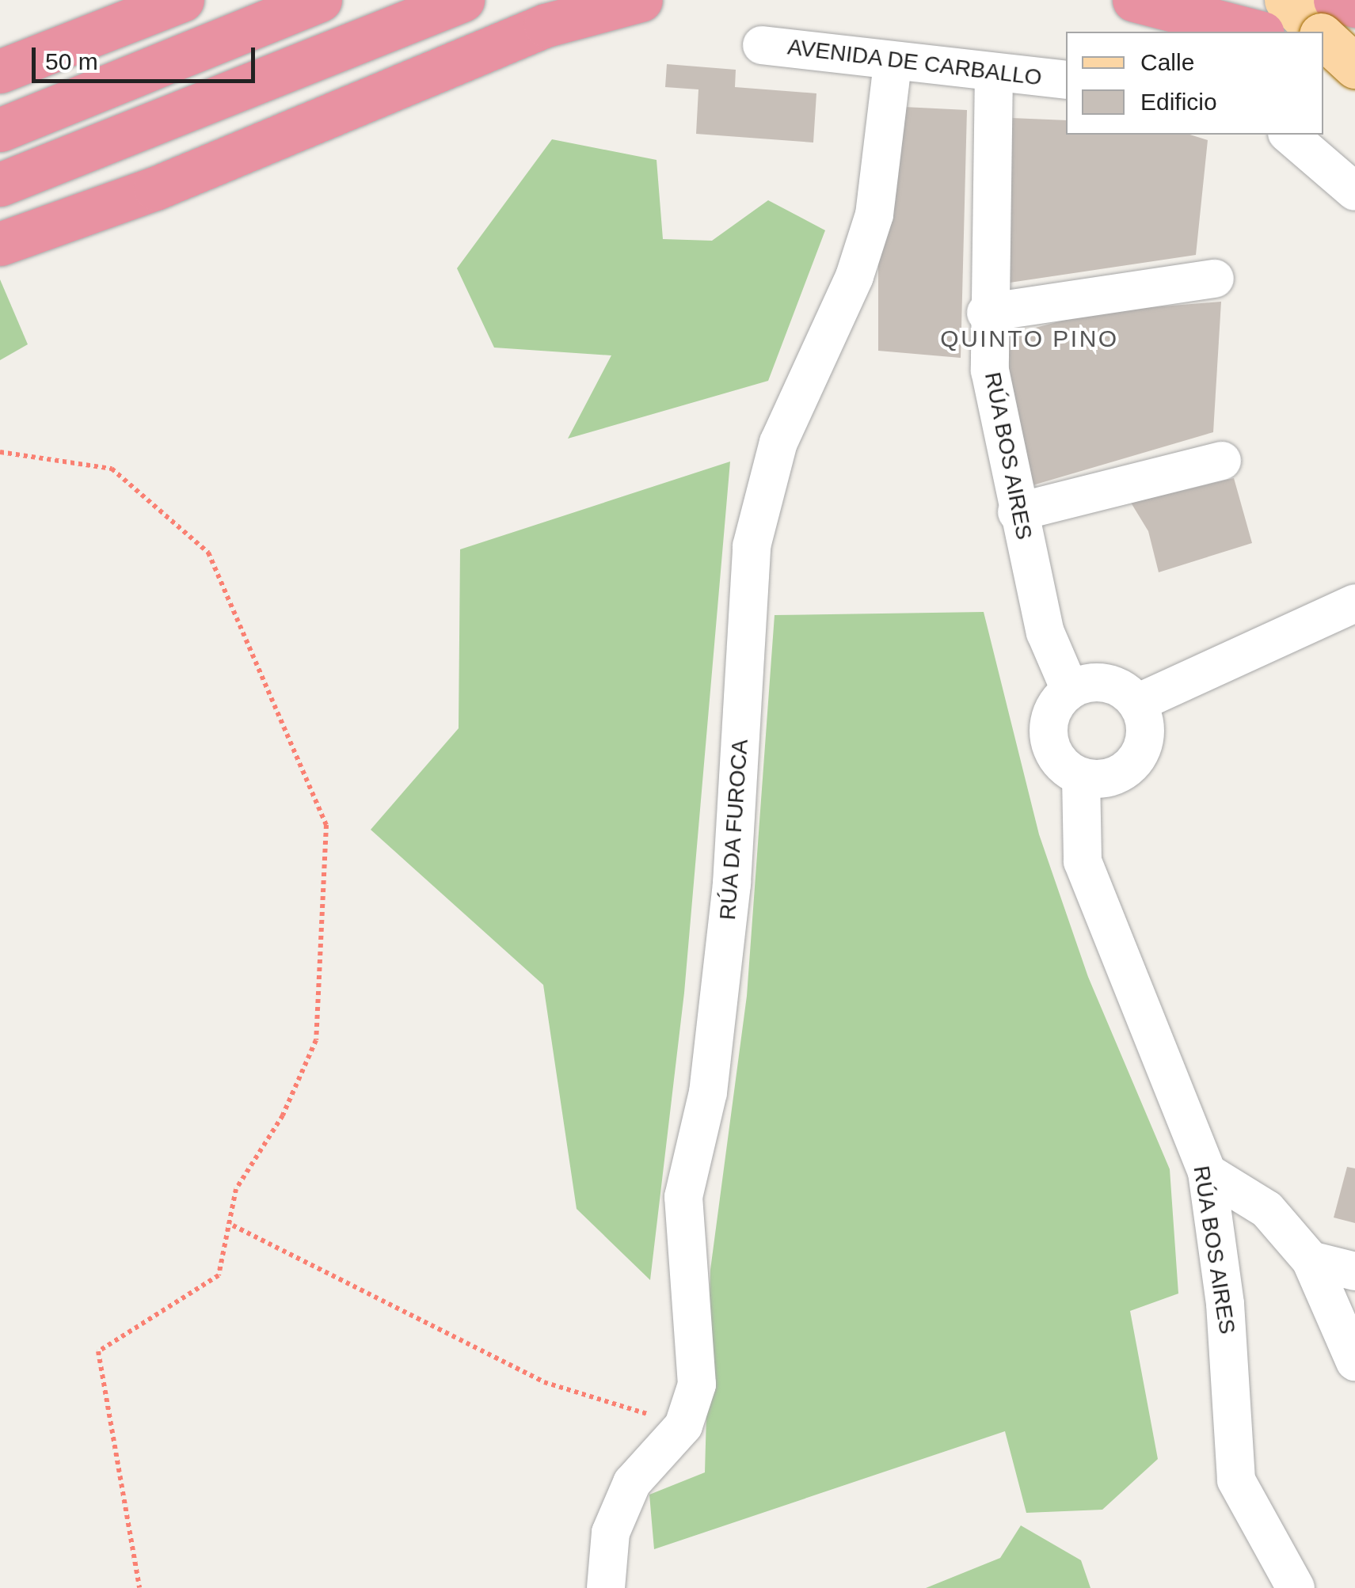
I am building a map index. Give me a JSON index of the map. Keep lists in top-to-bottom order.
{
  "streets": {
    "street": ["AVENIDA DE CARBALLO", "RÚA BOS AIRES", "RÚA DA FUROCA"]
  },
  "crossings": [
    ["AVENIDA DE CARBALLO", "RÚA BOS AIRES"],
    ["AVENIDA DE CARBALLO", "RÚA DA FUROCA"]
  ],
  "districts": ["QUINTO PINO"],
  "legend": ["Calle", "Edificio"],
  "scale_bar": "50 m"
}
